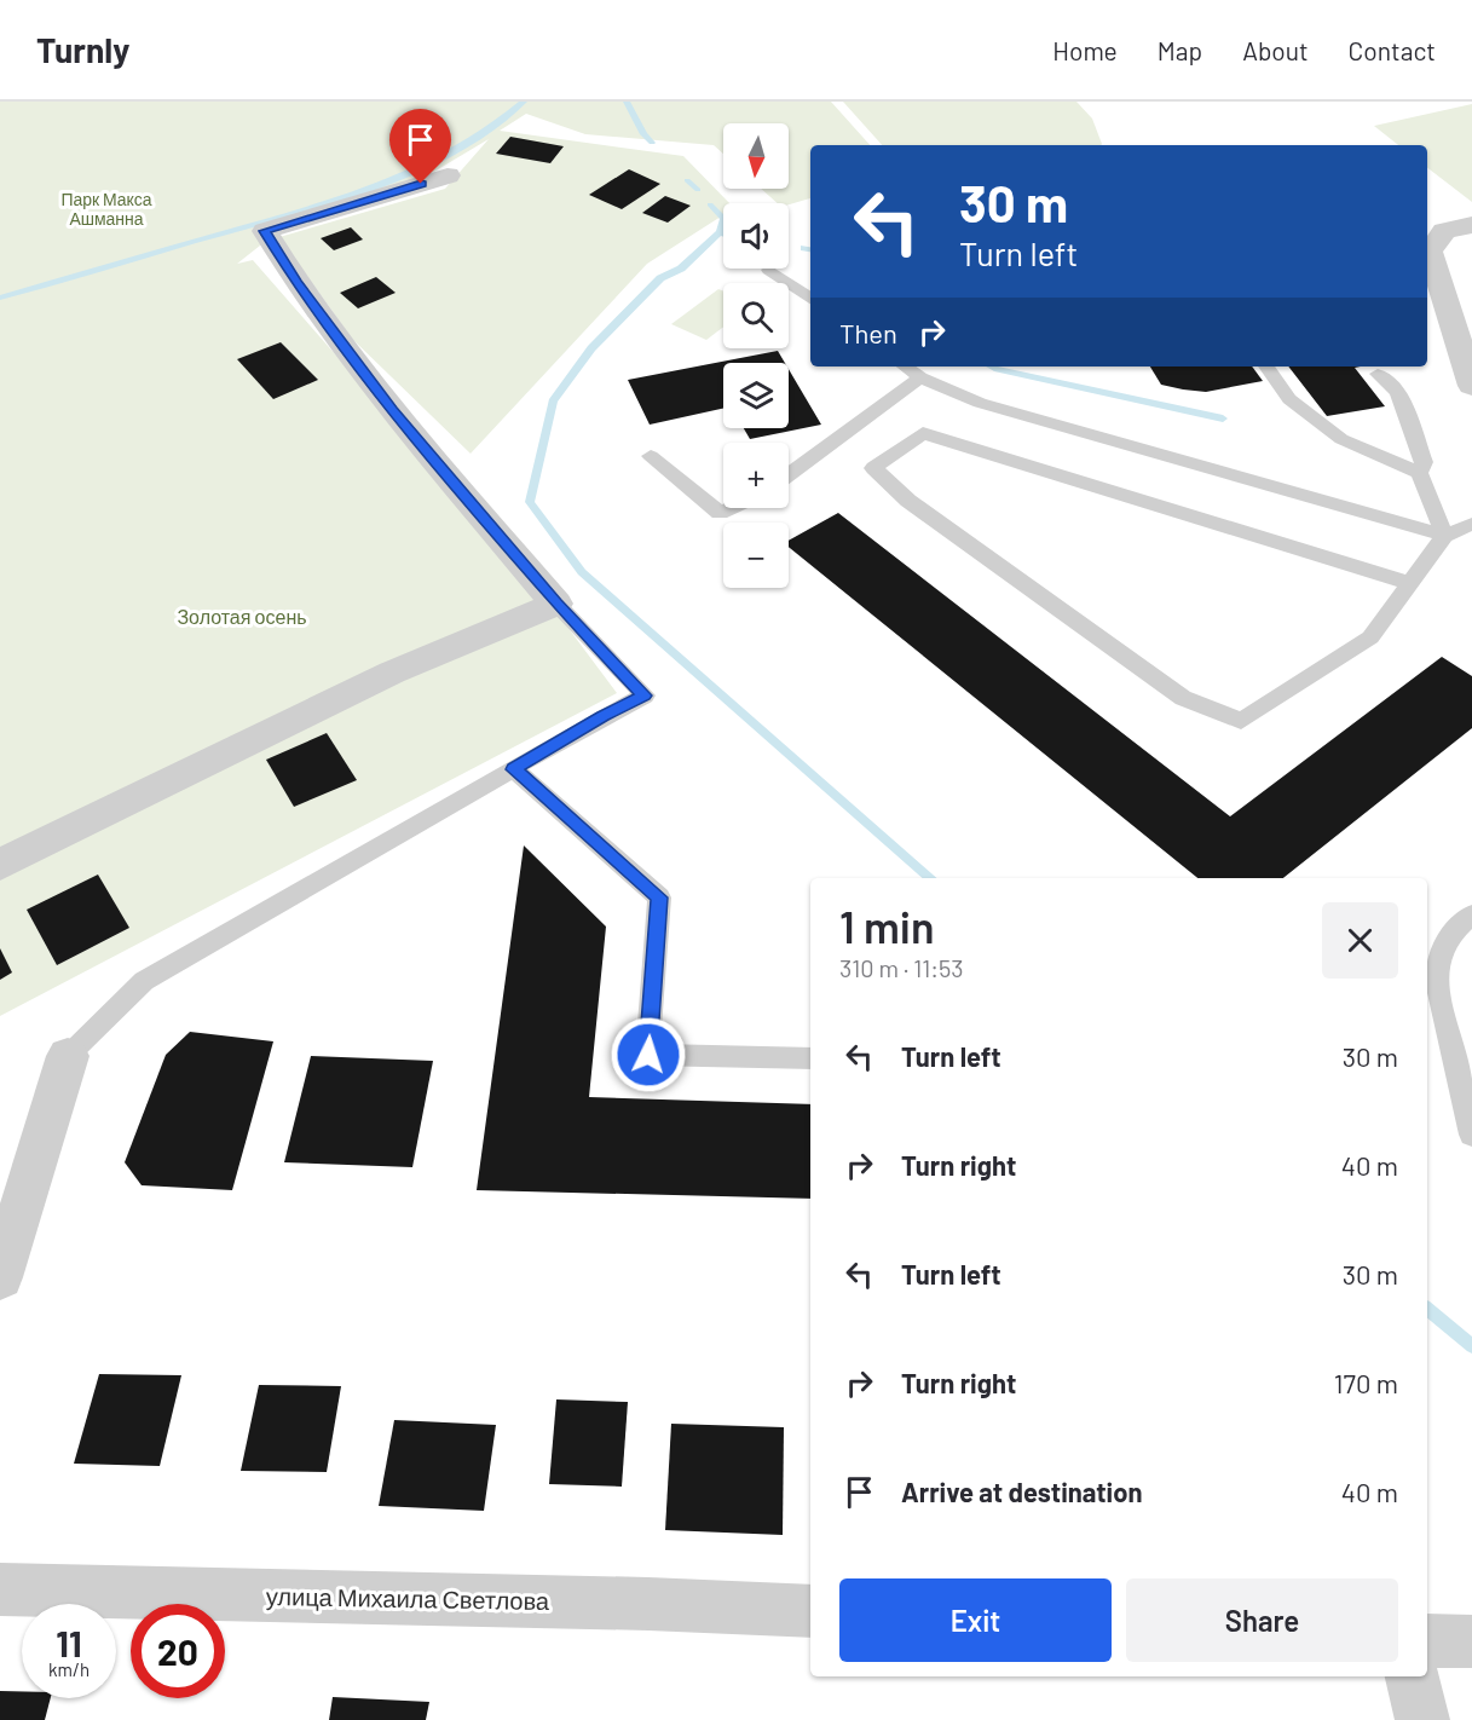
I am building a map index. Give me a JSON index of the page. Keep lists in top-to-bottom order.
{
  "streets": {
    "street": ["улица Михаила Светлова"]
  },
  "parks": ["Парк Макса Ашманна", "Золотая осень"],
  "north": "bottom",
  "page": {
    "header": "Turnly",
    "nav": [
      "Home",
      "Map",
      "About",
      "Contact"
    ],
    "map_buttons": ["+", "−"],
    "turn": ["30 m", "Turn left"],
    "then": "Then",
    "heading": ["1 min", "310 m · 11:53"],
    "list": [
      {
        "name": "Turn left",
        "value": "30 m"
      },
      {
        "name": "Turn right",
        "value": "40 m"
      },
      {
        "name": "Turn left",
        "value": "30 m"
      },
      {
        "name": "Turn right",
        "value": "170 m"
      },
      {
        "name": "Arrive at destination",
        "value": "40 m"
      }
    ],
    "buttons": ["Exit", "Share"],
    "speed": "11 km/h",
    "limit": "20"
  }
}
